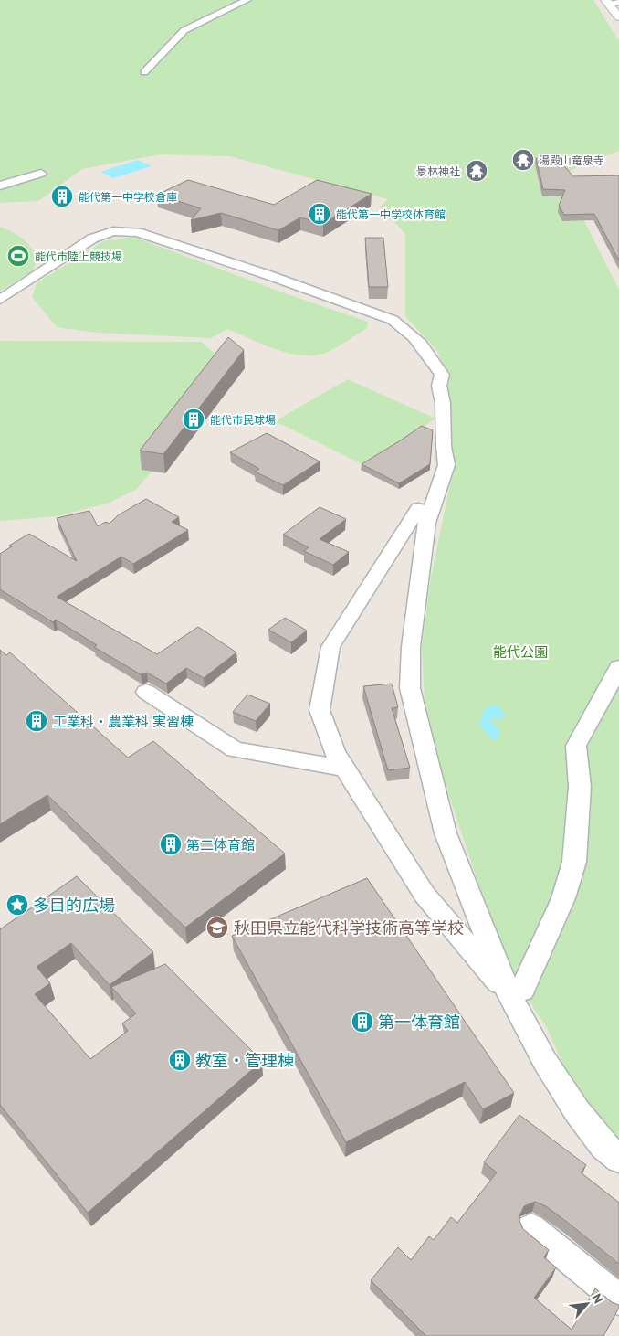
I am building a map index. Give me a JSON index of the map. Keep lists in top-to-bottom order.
{
  "parks": ["能代公園"],
  "places": {
    "temple": ["湯殿山竜泉寺", "景林神社"],
    "building": [
      "能代第一中学校倉庫",
      "能代第一中学校体育館",
      "能代市民球場",
      "工業科・農業科 実習棟",
      "第二体育館",
      "第一体育館",
      "教室・管理棟"
    ],
    "sports": ["能代市陸上競技場"],
    "place": ["多目的広場"],
    "school or university": ["秋田県立能代科学技術高等学校"]
  },
  "north": "top right"
}
